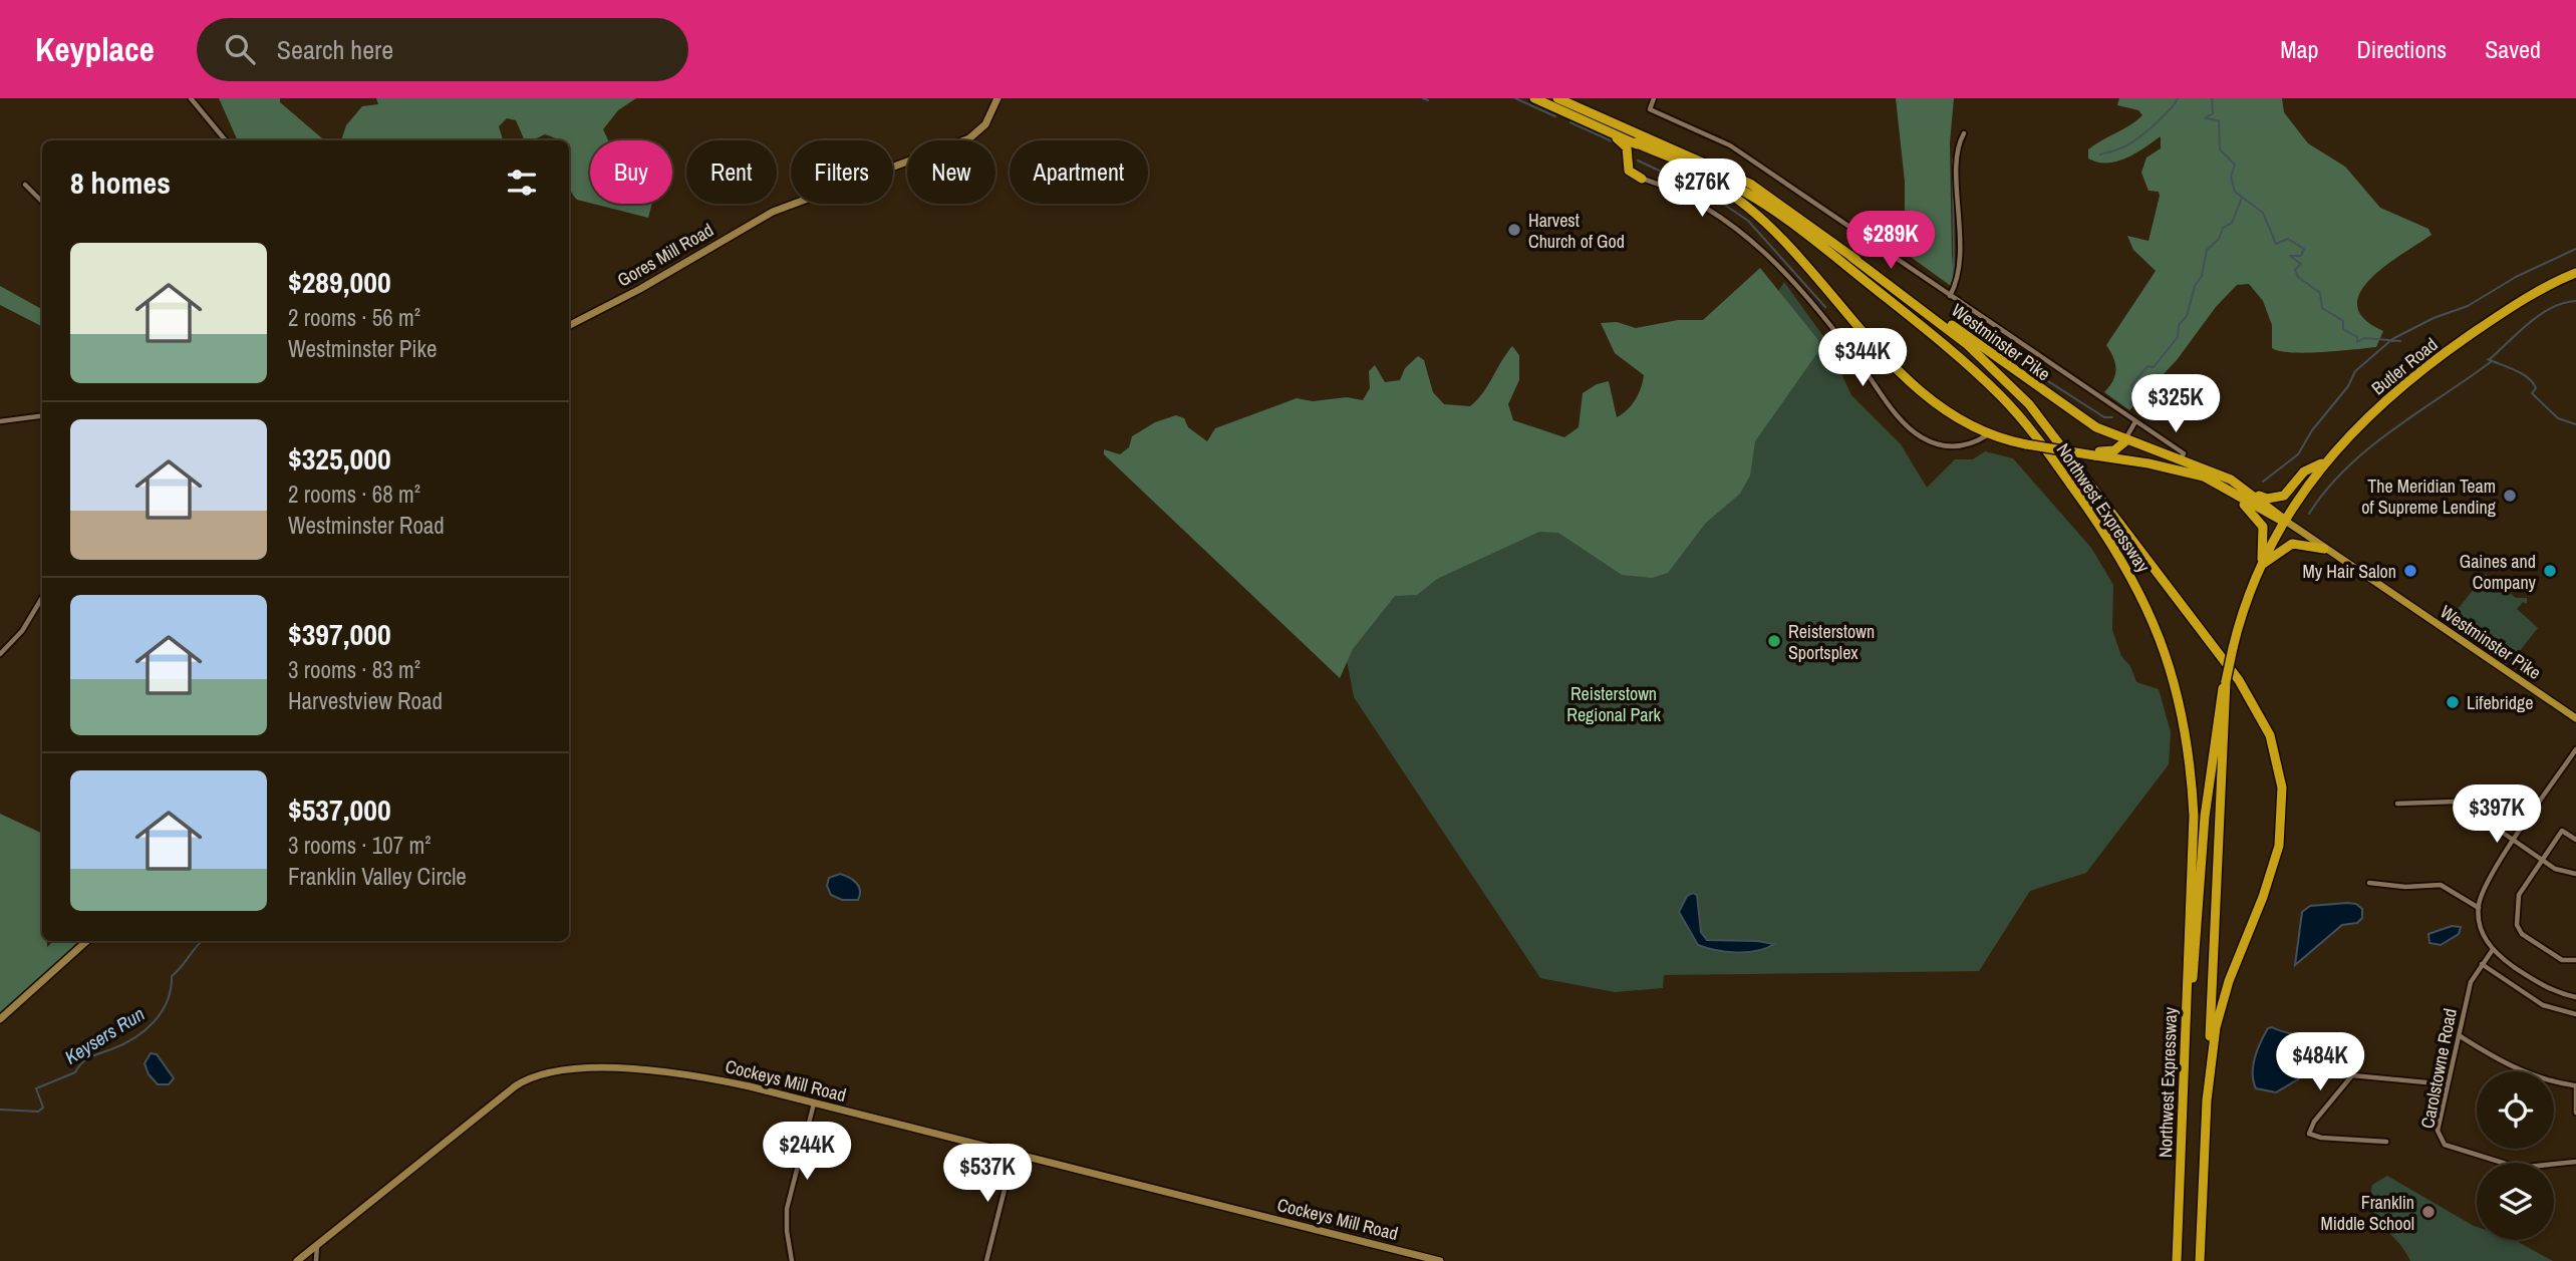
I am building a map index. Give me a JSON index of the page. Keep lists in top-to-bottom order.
{
  "streets": {
    "highway": ["Westminster Pike", "Butler Road", "Northwest Expressway"],
    "street": ["Gores Mill Road", "Carolstowne Road", "Cockeys Mill Road"]
  },
  "crossings": [
    ["Westminster Pike", "Butler Road"],
    ["Westminster Pike", "Northwest Expressway"]
  ],
  "water": ["Keysers Run"],
  "parks": ["Reisterstown Regional Park"],
  "places": [
    "Harvest Church of God",
    "The Meridian Team of Supreme Lending",
    "My Hair Salon",
    "Gaines and Company",
    "Reisterstown Sportsplex",
    "Lifebridge",
    "Franklin Middle School"
  ],
  "page": {
    "header": "Keyplace",
    "search": "Search here",
    "nav": ["Map", "Directions", "Saved"],
    "chip": [
      "Buy",
      "Rent",
      "Filters",
      "New",
      "Apartment"
    ],
    "heading": "8 homes",
    "price": [
      "$276K",
      "$289K",
      "$344K",
      "$325K",
      "$397K",
      "$484K",
      "$244K",
      "$537K"
    ],
    "list": [
      {
        "name": "$289,000",
        "note": "2 rooms · 56 m² · Westminster Pike"
      },
      {
        "name": "$325,000",
        "note": "2 rooms · 68 m² · Westminster Road"
      },
      {
        "name": "$397,000",
        "note": "3 rooms · 83 m² · Harvestview Road"
      },
      {
        "name": "$537,000",
        "note": "3 rooms · 107 m² · Franklin Valley Circle"
      }
    ]
  }
}
